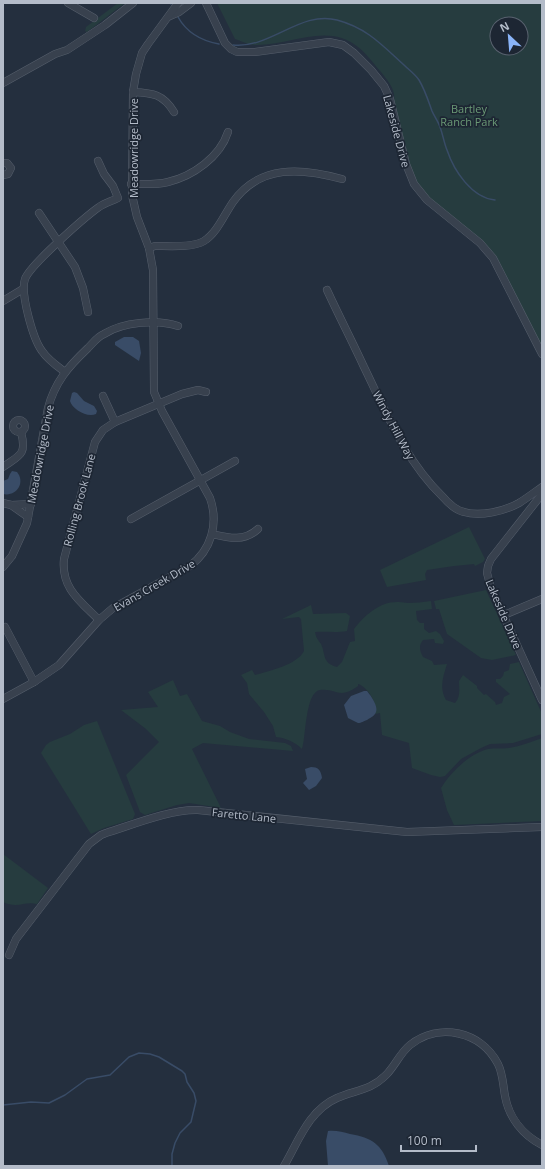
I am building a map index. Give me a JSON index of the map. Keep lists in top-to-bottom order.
{
  "streets": {
    "street": [
      "Lakeside Drive",
      "Meadowridge Drive",
      "Windy Hill Way",
      "Rolling Brook Lane",
      "Evans Creek Drive",
      "Faretto Lane"
    ]
  },
  "crossings": [
    ["Meadowridge Drive", "Evans Creek Drive"],
    ["Rolling Brook Lane", "Evans Creek Drive"]
  ],
  "parks": ["Bartley Ranch Park"],
  "scale_bar": "100 m",
  "north": "top left"
}
